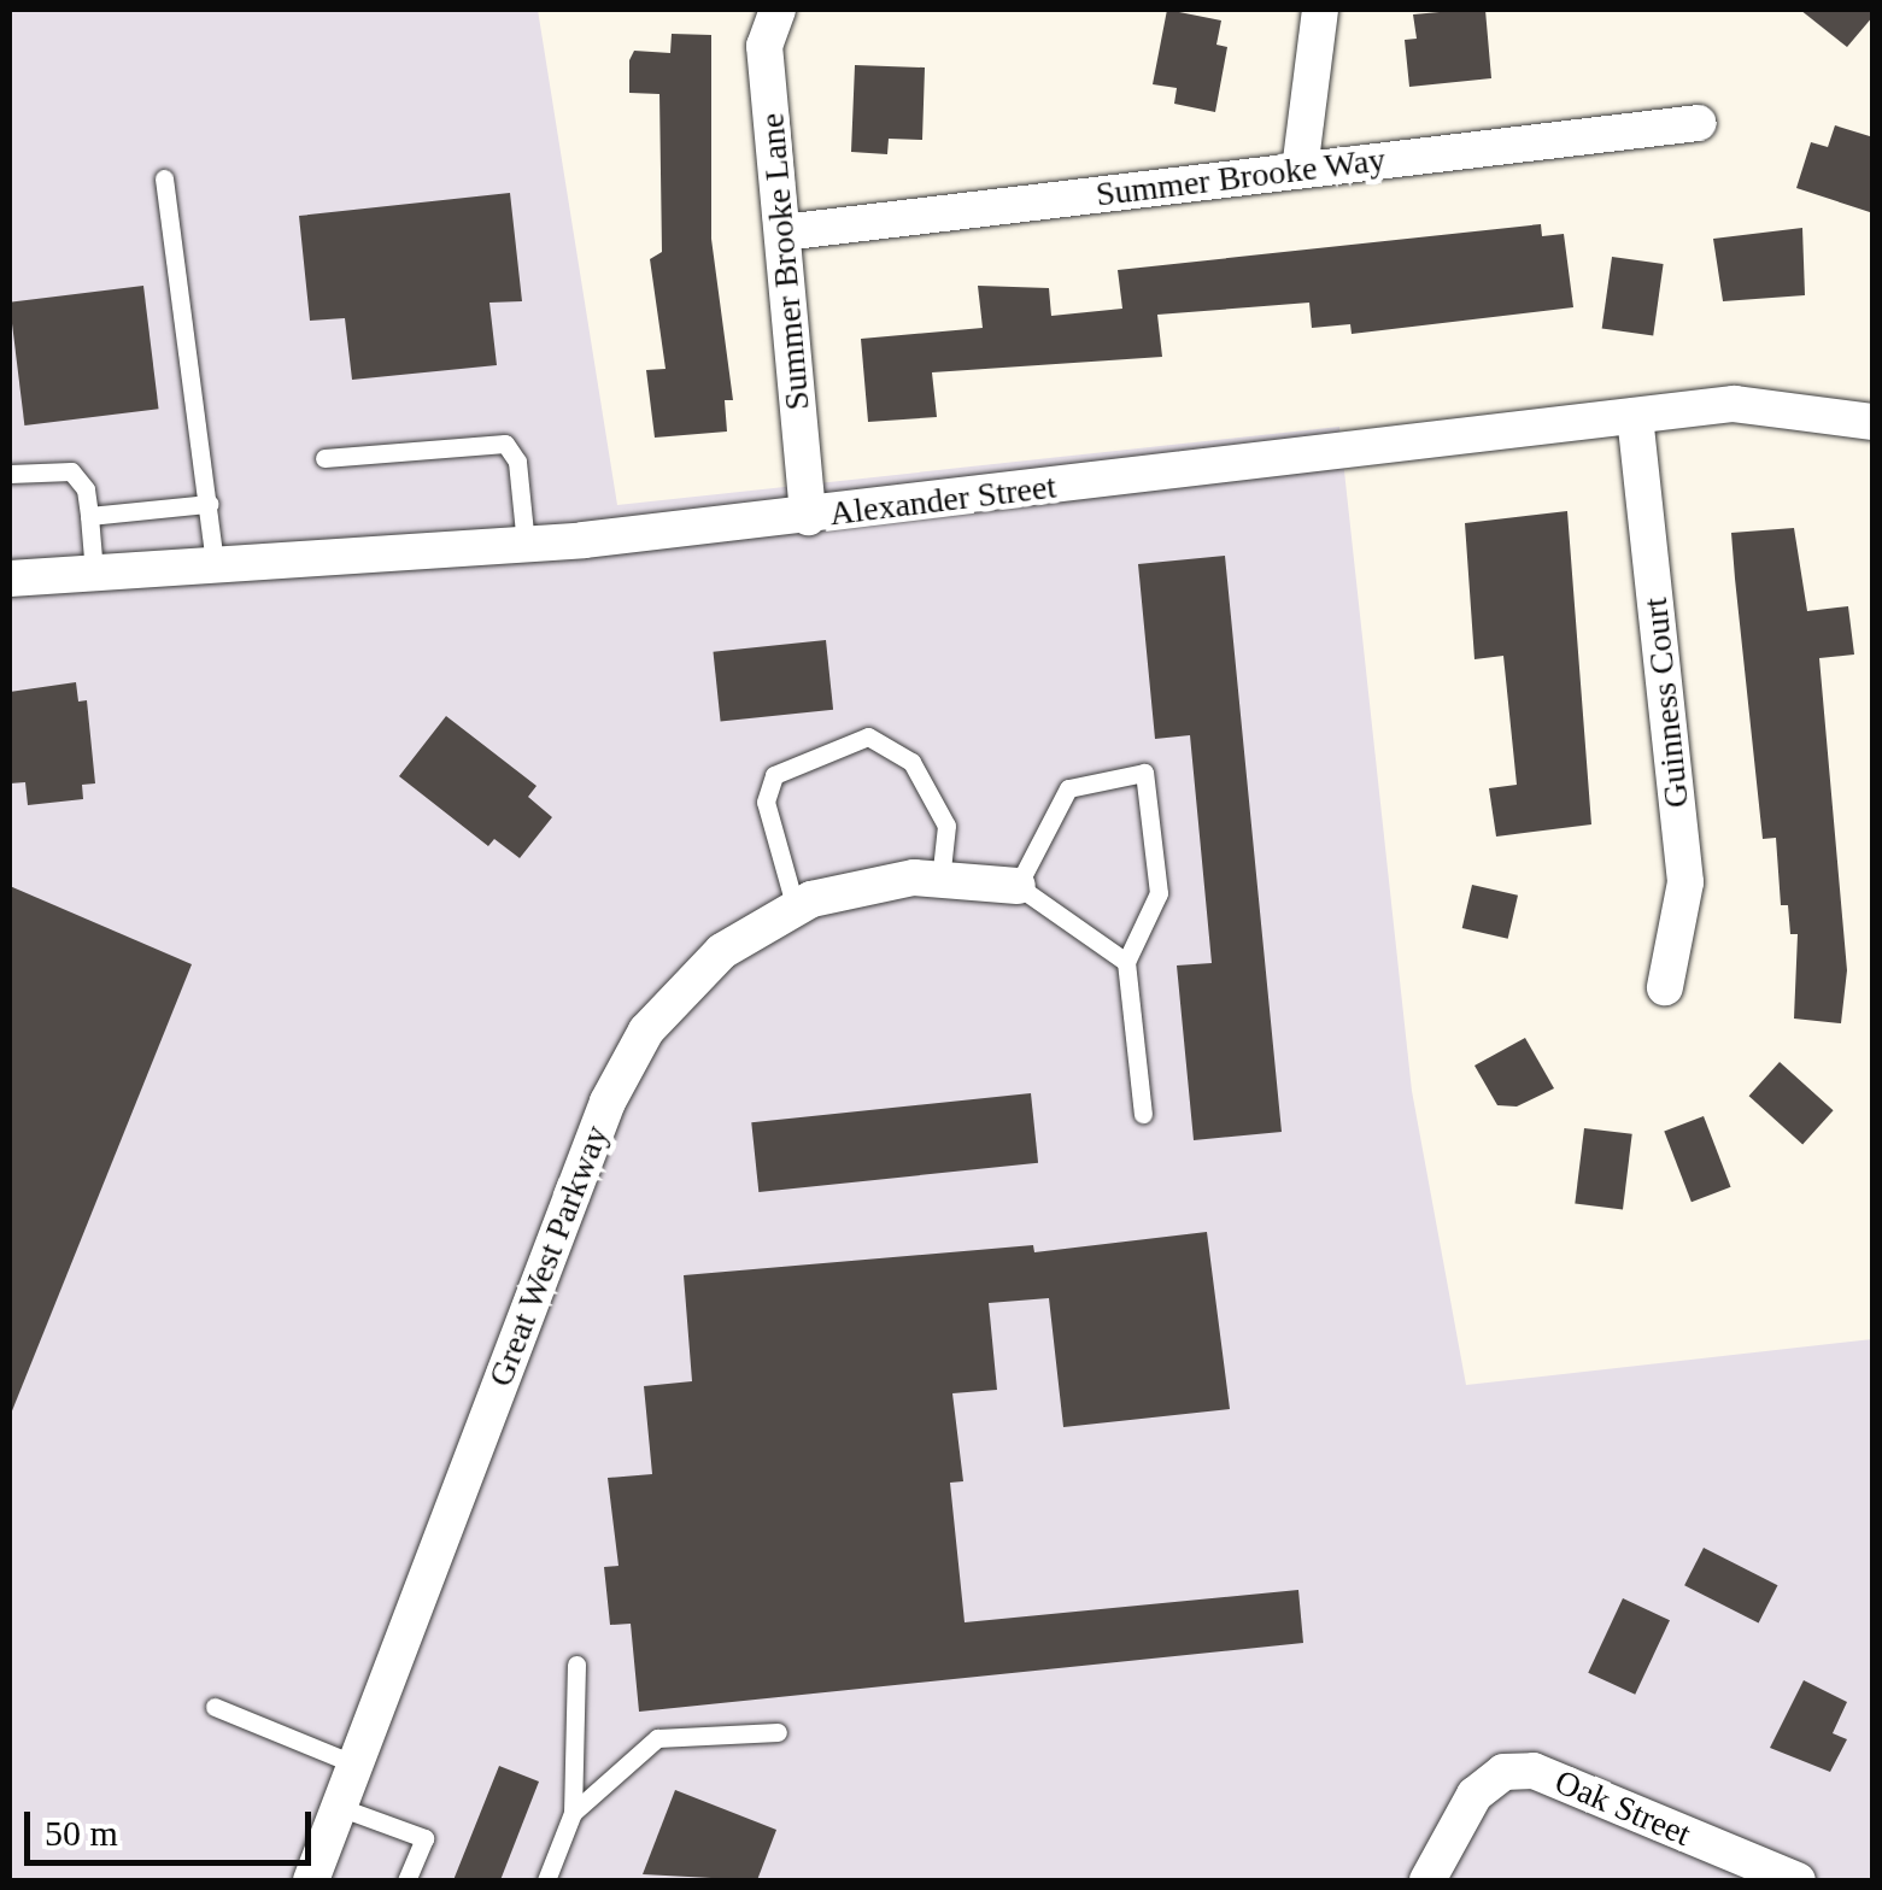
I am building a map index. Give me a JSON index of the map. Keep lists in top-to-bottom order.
{
  "streets": {
    "street": [
      "Summer Brooke Way",
      "Summer Brooke Lane",
      "Alexander Street",
      "Guinness Court",
      "Great West Parkway",
      "Oak Street"
    ]
  },
  "crossings": [
    ["Summer Brooke Way", "Summer Brooke Lane"],
    ["Summer Brooke Lane", "Alexander Street"],
    ["Alexander Street", "Guinness Court"]
  ],
  "scale_bar": "50 m"
}
